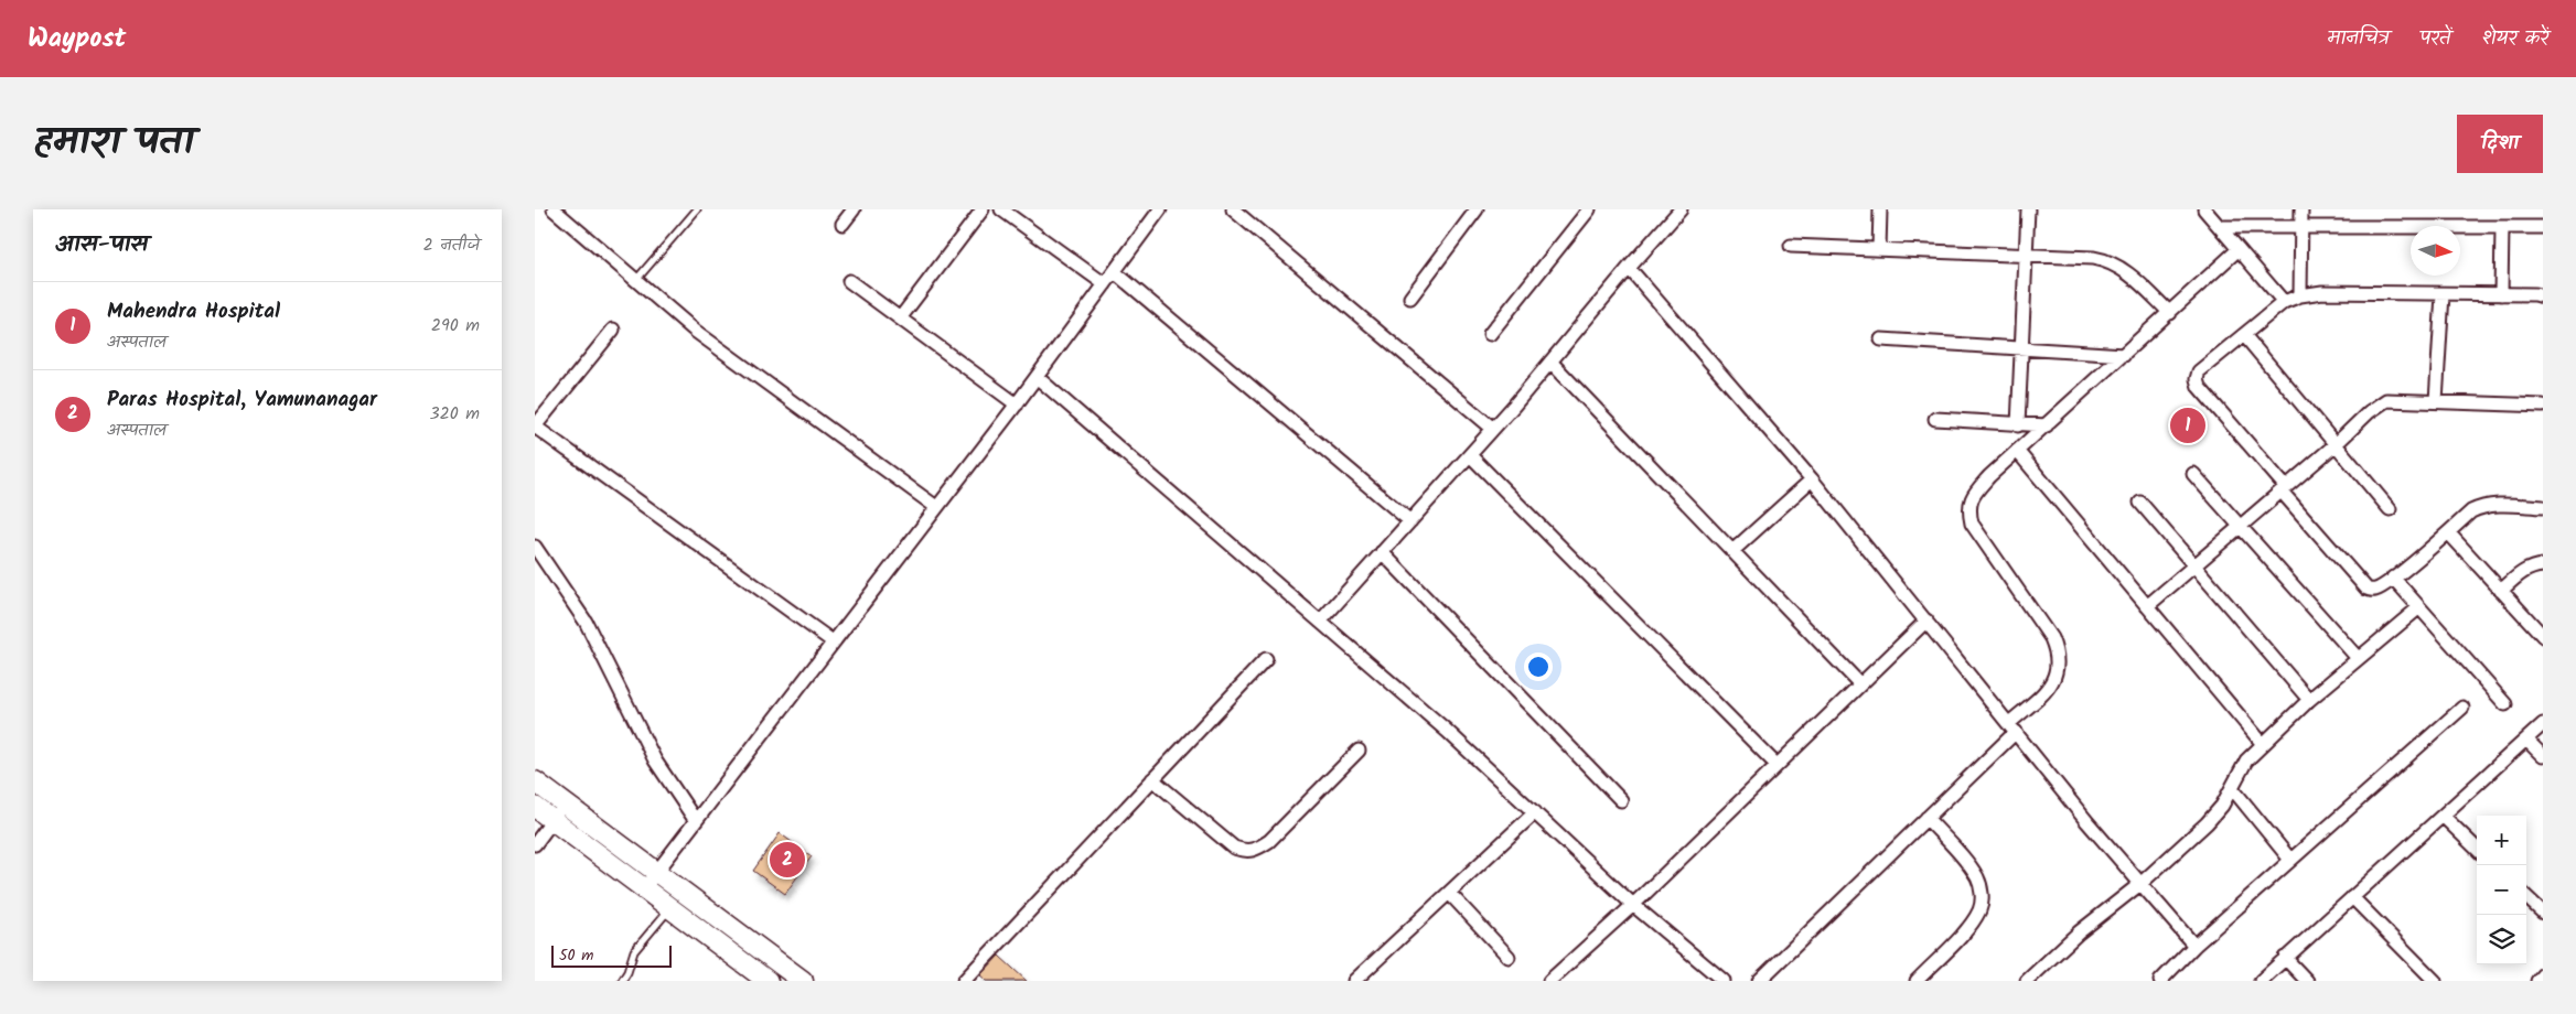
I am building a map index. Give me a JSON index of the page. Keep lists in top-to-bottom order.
{
  "scale_bar": "50 m",
  "north": "right",
  "page": {
    "header": "Waypost",
    "nav": ["मानचित्र", "परतें", "शेयर करें"],
    "title": "हमारा पता",
    "buttons": "दिशा",
    "heading": ["आस-पास", "2 नतीजे"],
    "list": [
      {
        "mark": "1",
        "name": "Mahendra Hospital",
        "note": "अस्पताल",
        "value": "290 m"
      },
      {
        "mark": "2",
        "name": "Paras Hospital, Yamunanagar",
        "note": "अस्पताल",
        "value": "320 m"
      }
    ],
    "pins": ["1", "2"],
    "map_buttons": ["+", "−"],
    "scale": "50 m"
  }
}
